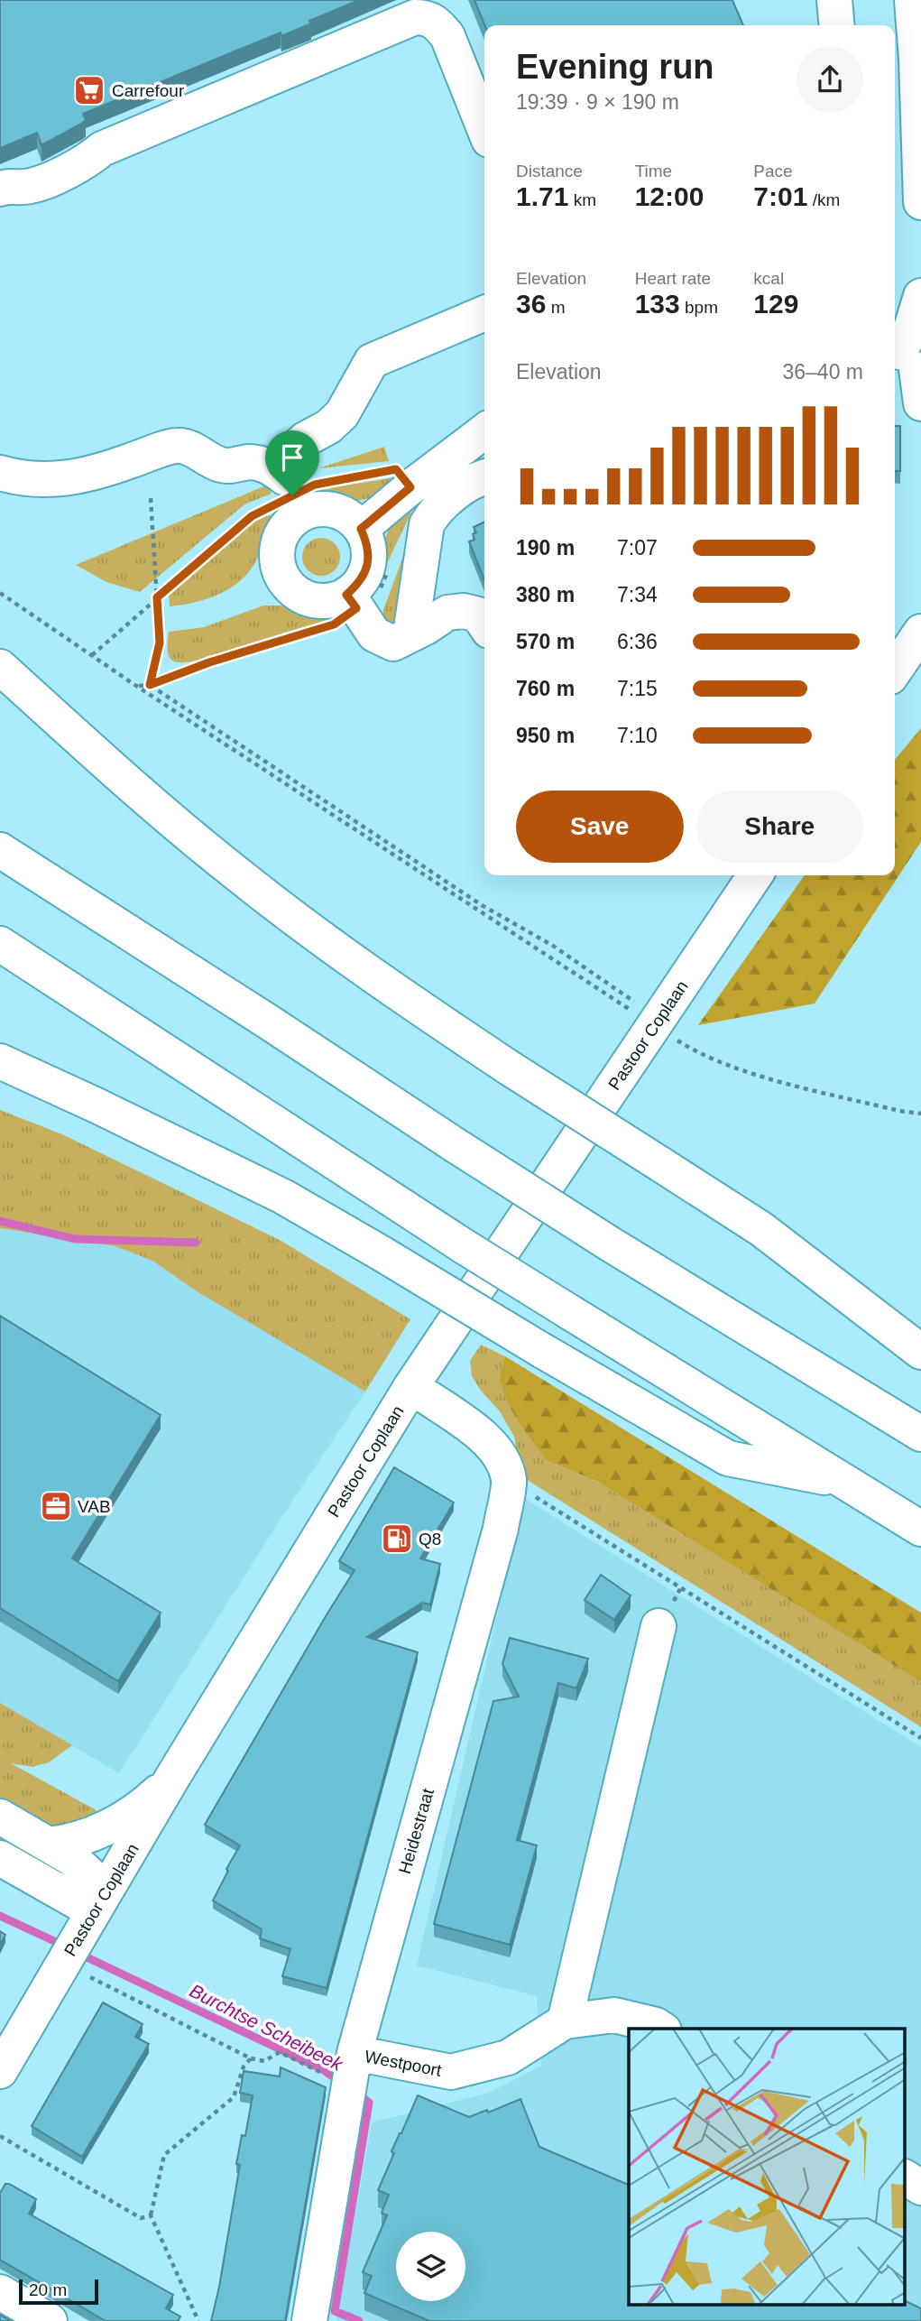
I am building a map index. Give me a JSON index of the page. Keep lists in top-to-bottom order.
{
  "streets": {
    "main road": ["Pastoor Coplaan", "Heidestraat", "Westpoort"]
  },
  "crossings": [
    ["Heidestraat", "Westpoort"]
  ],
  "water": ["Burchtse Scheibeek"],
  "places": {
    "supermarket": ["Carrefour"],
    "office": ["VAB"],
    "fuel station": ["Q8"]
  },
  "scale_bar": "20 m",
  "page": {
    "heading": ["Evening run", "19:39 · 9 × 190 m"],
    "stats": [
      ["Distance", "1.71 km"],
      ["Time", "12:00"],
      ["Pace", "7:01 /km"],
      ["Elevation", "36 m"],
      ["Heart rate", "133 bpm"],
      ["kcal", "129"]
    ],
    "chart": ["Elevation", "36–40 m"],
    "list": [
      {
        "name": "190 m",
        "note": "7:07"
      },
      {
        "name": "380 m",
        "note": "7:34"
      },
      {
        "name": "570 m",
        "note": "6:36"
      },
      {
        "name": "760 m",
        "note": "7:15"
      },
      {
        "name": "950 m",
        "note": "7:10"
      }
    ],
    "buttons": ["Save", "Share"],
    "scale": "20 m"
  }
}
